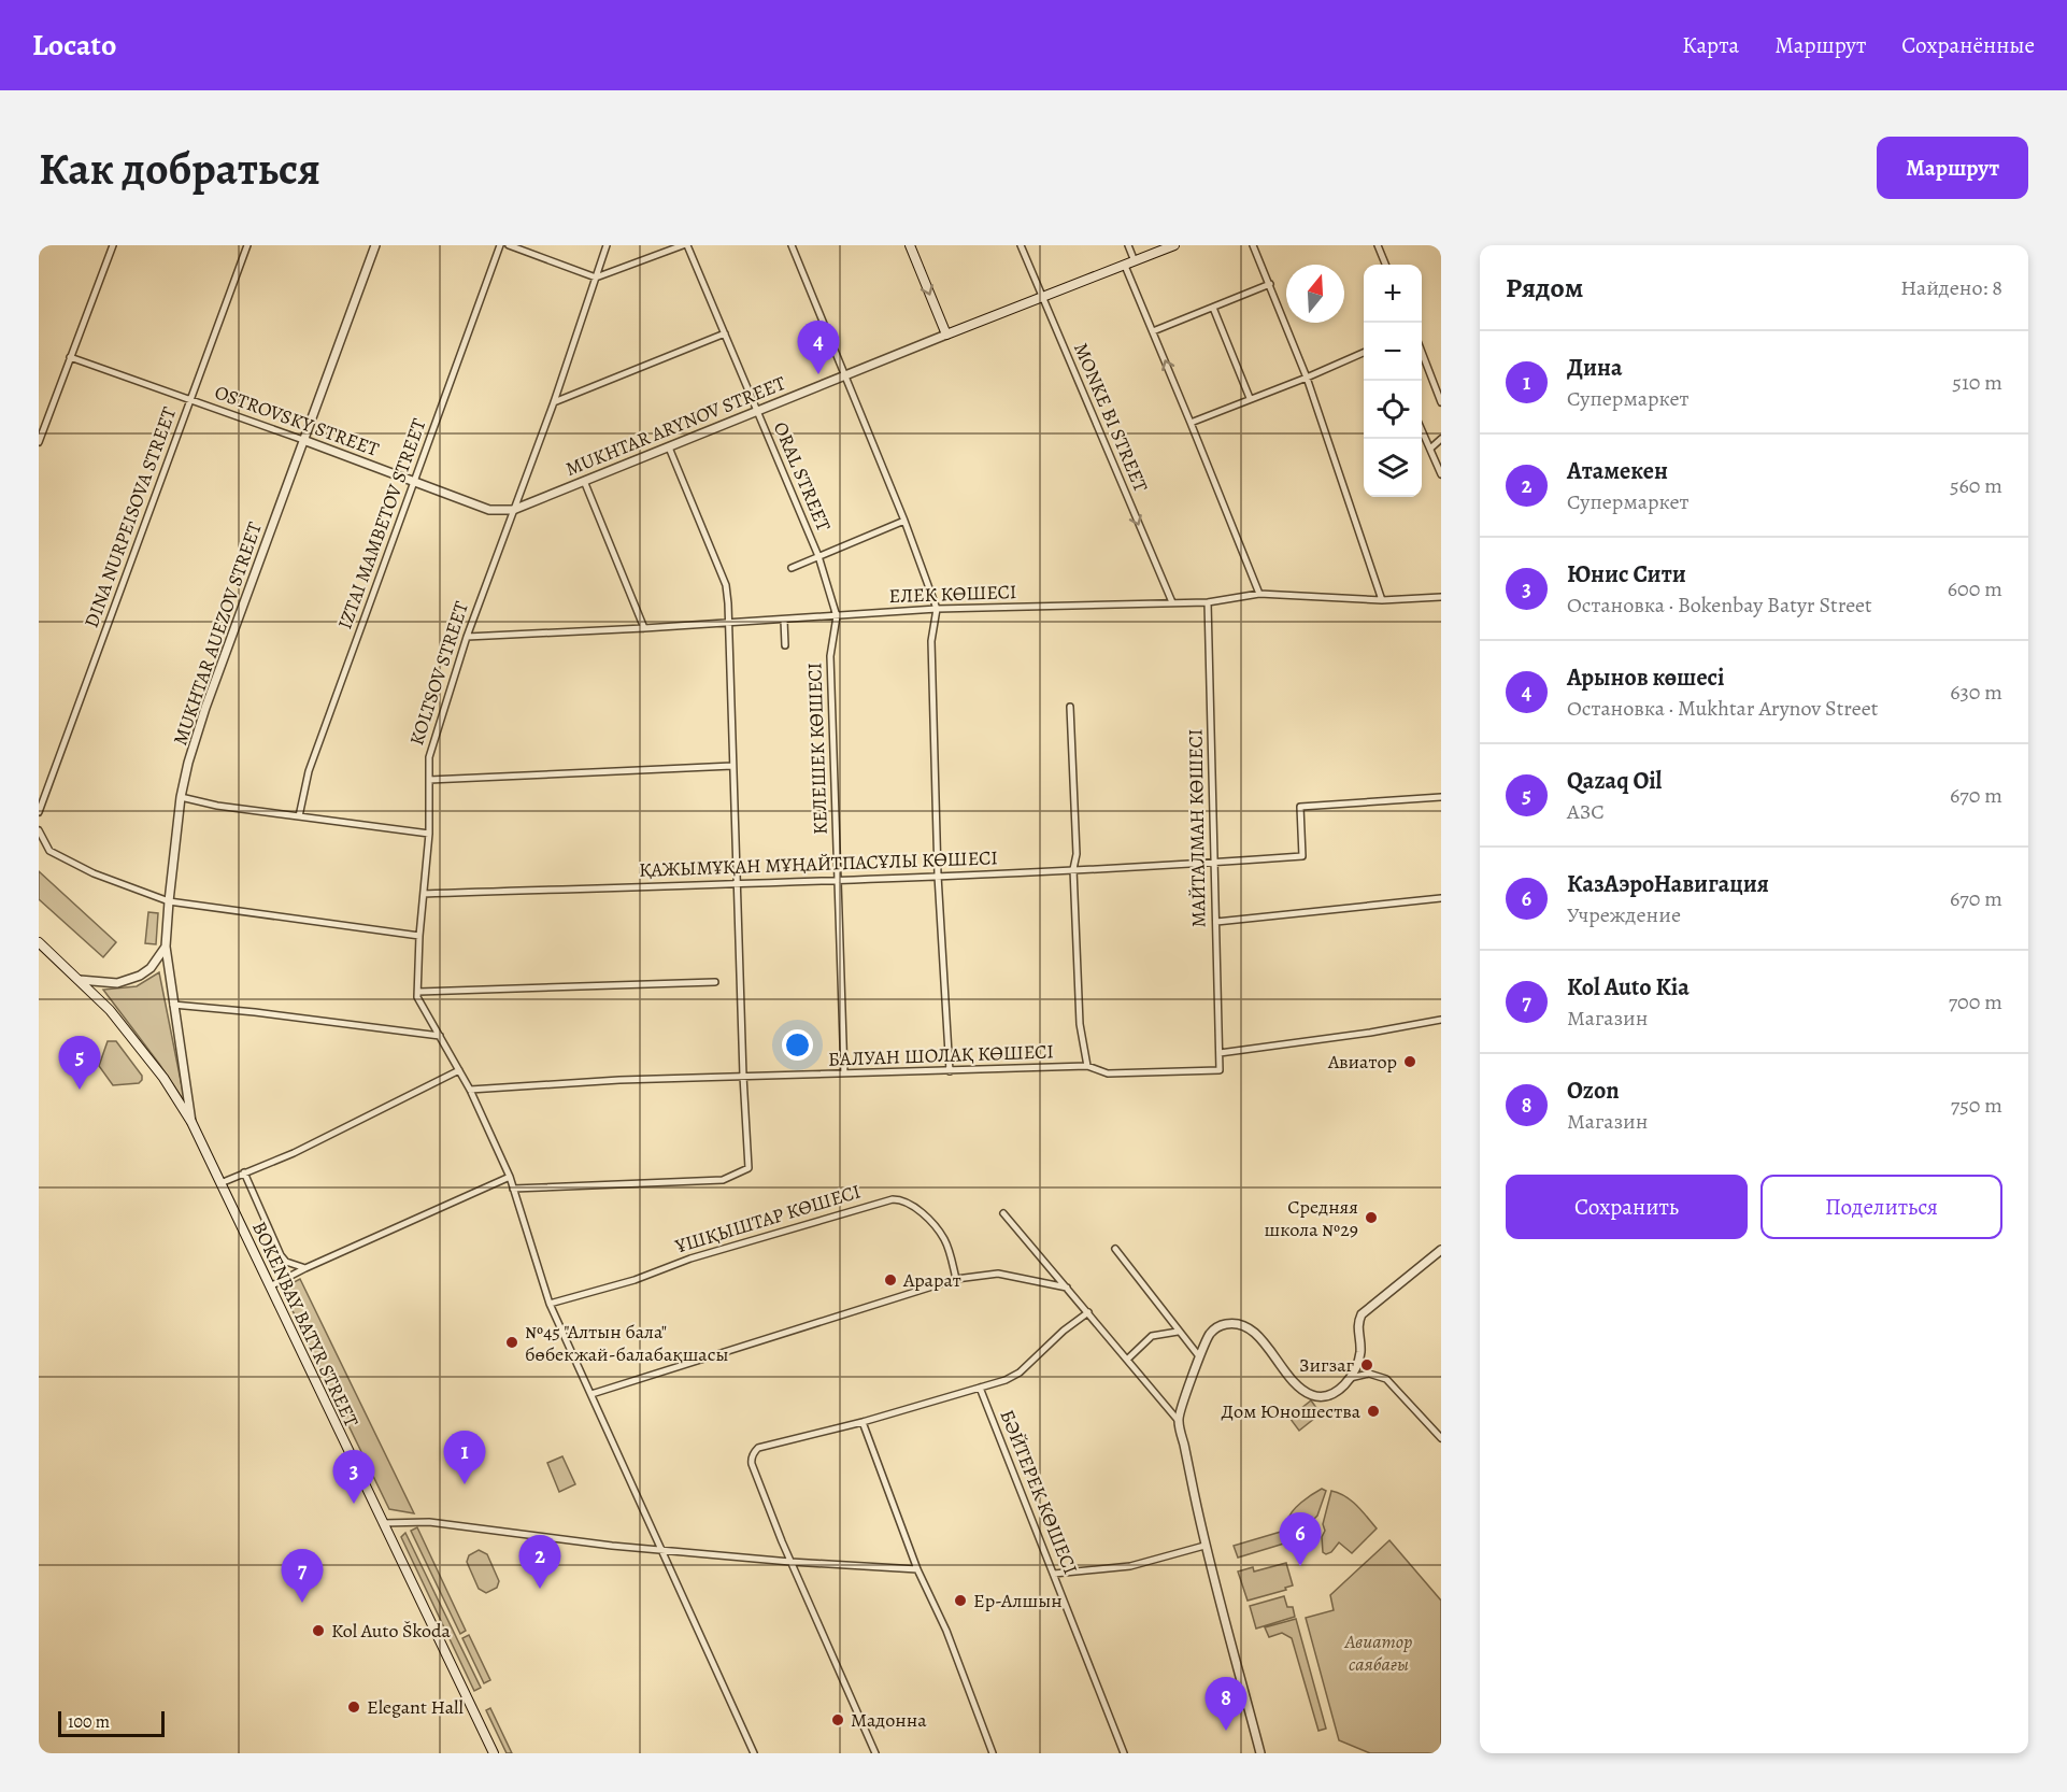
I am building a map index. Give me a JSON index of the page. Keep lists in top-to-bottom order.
{
  "streets": {
    "main road": ["MUKHTAR ARYNOV STREET", "BOKENBAY BATYR STREET"],
    "street": [
      "MONKE BI STREET",
      "OSTROVSKY STREET",
      "ORAL STREET",
      "DINA NURPEISOVA STREET",
      "IZTAI MAMBETOV STREET",
      "ЕЛЕК КӨШЕСІ",
      "MUKHTAR AUEZOV STREET",
      "KOLTSOV STREET",
      "КЕЛЕШЕК КӨШЕСІ",
      "МАЙТАЛМАН КӨШЕСІ",
      "ҚАЖЫМҰҚАН МҰҢАЙТПАСҰЛЫ КӨШЕСІ",
      "БАЛУАН ШОЛАҚ КӨШЕСІ",
      "ҰШҚЫШТАР КӨШЕСІ",
      "БӘЙТЕРЕК КӨШЕСІ"
    ]
  },
  "crossings": [
    ["MONKE BI STREET", "MUKHTAR ARYNOV STREET"],
    ["MONKE BI STREET", "ЕЛЕК КӨШЕСІ"],
    ["OSTROVSKY STREET", "MUKHTAR ARYNOV STREET"],
    ["OSTROVSKY STREET", "DINA NURPEISOVA STREET"],
    ["OSTROVSKY STREET", "IZTAI MAMBETOV STREET"],
    ["OSTROVSKY STREET", "MUKHTAR AUEZOV STREET"],
    ["OSTROVSKY STREET", "KOLTSOV STREET"],
    ["MUKHTAR ARYNOV STREET", "ORAL STREET"],
    ["MUKHTAR ARYNOV STREET", "KOLTSOV STREET"],
    ["ORAL STREET", "ЕЛЕК КӨШЕСІ"],
    ["ORAL STREET", "КЕЛЕШЕК КӨШЕСІ"],
    ["ЕЛЕК КӨШЕСІ", "KOLTSOV STREET"],
    ["ЕЛЕК КӨШЕСІ", "КЕЛЕШЕК КӨШЕСІ"],
    ["ЕЛЕК КӨШЕСІ", "МАЙТАЛМАН КӨШЕСІ"],
    ["MUKHTAR AUEZOV STREET", "BOKENBAY BATYR STREET"],
    ["KOLTSOV STREET", "ҚАЖЫМҰҚАН МҰҢАЙТПАСҰЛЫ КӨШЕСІ"],
    ["KOLTSOV STREET", "БАЛУАН ШОЛАҚ КӨШЕСІ"],
    ["KOLTSOV STREET", "ҰШҚЫШТАР КӨШЕСІ"],
    ["КЕЛЕШЕК КӨШЕСІ", "ҚАЖЫМҰҚАН МҰҢАЙТПАСҰЛЫ КӨШЕСІ"],
    ["КЕЛЕШЕК КӨШЕСІ", "БАЛУАН ШОЛАҚ КӨШЕСІ"],
    ["МАЙТАЛМАН КӨШЕСІ", "ҚАЖЫМҰҚАН МҰҢАЙТПАСҰЛЫ КӨШЕСІ"],
    ["МАЙТАЛМАН КӨШЕСІ", "БАЛУАН ШОЛАҚ КӨШЕСІ"]
  ],
  "one_way": ["MONKE BI STREET"],
  "parks": ["Авиатор саябағы"],
  "places": [
    "Авиатор",
    "Средняя школа №29",
    "Арарат",
    "№45 \"Алтын бала\" бөбекжай-балабақшасы",
    "Зигзаг",
    "Дом Юношества",
    "Ер-Алшын",
    "Kol Auto Škoda",
    "Elegant Hall",
    "Мадонна"
  ],
  "scale_bar": "100 m",
  "north": "top",
  "page": {
    "header": "Locato",
    "nav": ["Карта", "Маршрут", "Сохранённые"],
    "buttons": [
      "Маршрут",
      ["Сохранить", "Поделиться"]
    ],
    "title": "Как добраться",
    "heading": ["Рядом", "Найдено: 8"],
    "map_buttons": ["+", "−"],
    "pins": [
      "4",
      "5",
      "1",
      "3",
      "6",
      "2",
      "7",
      "8"
    ],
    "list": [
      {
        "mark": "1",
        "name": "Дина",
        "note": "Супермаркет",
        "value": "510 m"
      },
      {
        "mark": "2",
        "name": "Атамекен",
        "note": "Супермаркет",
        "value": "560 m"
      },
      {
        "mark": "3",
        "name": "Юнис Сити",
        "note": "Остановка · Bokenbay Batyr Street",
        "value": "600 m"
      },
      {
        "mark": "4",
        "name": "Арынов көшесі",
        "note": "Остановка · Mukhtar Arynov Street",
        "value": "630 m"
      },
      {
        "mark": "5",
        "name": "Qazaq Oil",
        "note": "АЗС",
        "value": "670 m"
      },
      {
        "mark": "6",
        "name": "КазАэроНавигация",
        "note": "Учреждение",
        "value": "670 m"
      },
      {
        "mark": "7",
        "name": "Kol Auto Kia",
        "note": "Магазин",
        "value": "700 m"
      },
      {
        "mark": "8",
        "name": "Ozon",
        "note": "Магазин",
        "value": "750 m"
      }
    ],
    "scale": "100 m"
  }
}
